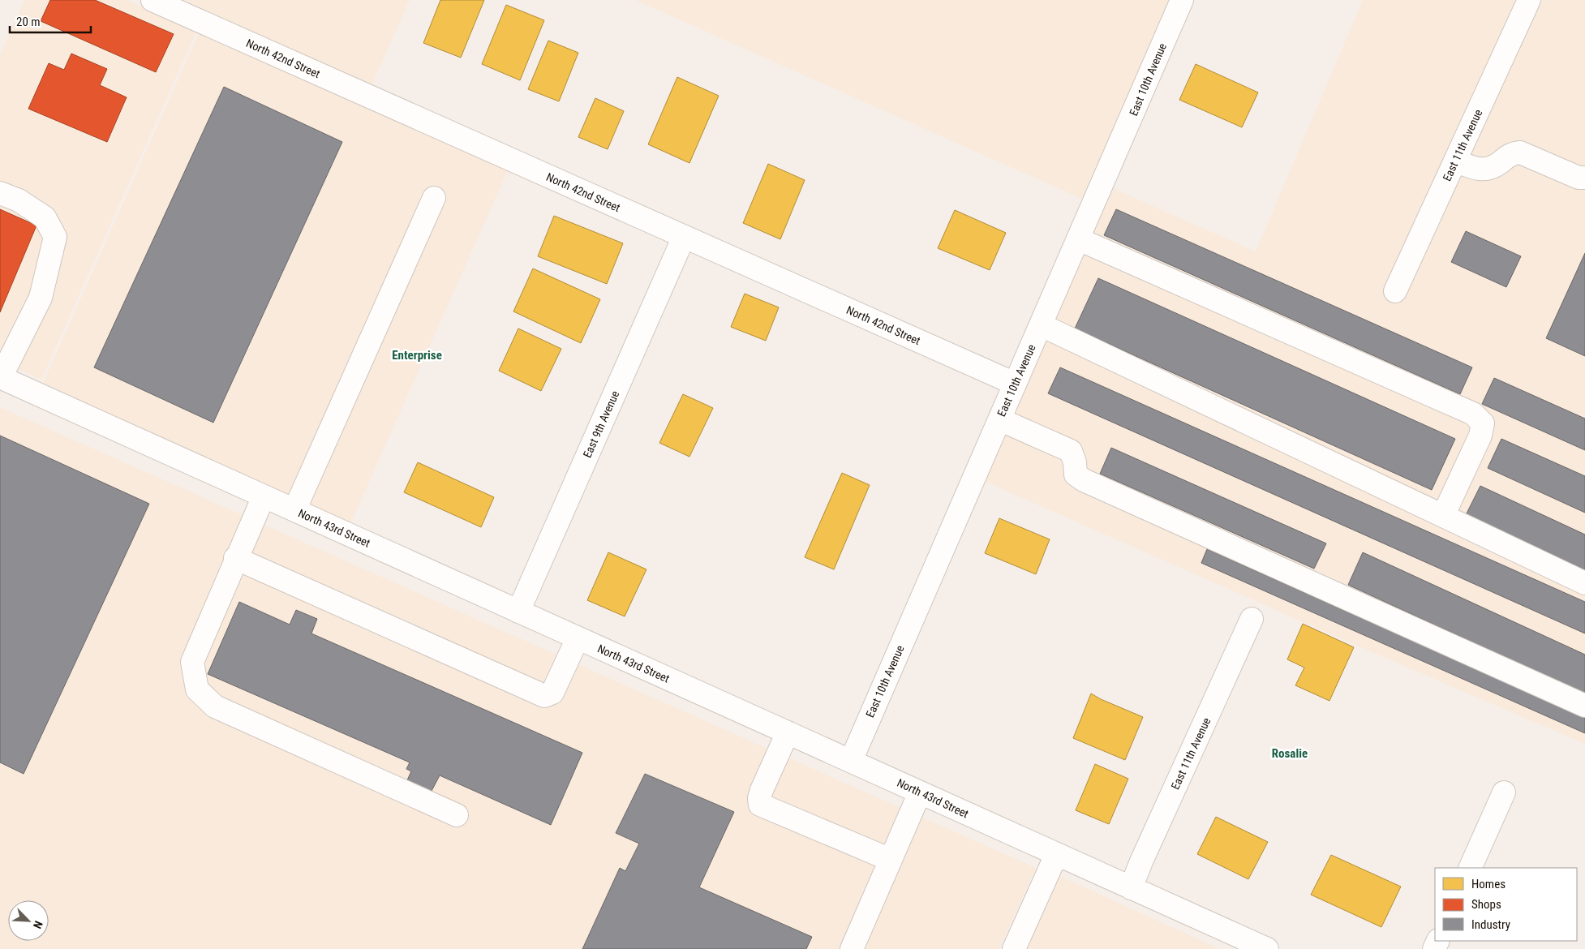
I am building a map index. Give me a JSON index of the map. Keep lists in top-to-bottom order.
{
  "streets": {
    "street": [
      "North 42nd Street",
      "East 10th Avenue",
      "East 11th Avenue",
      "East 9th Avenue",
      "North 43rd Street"
    ]
  },
  "crossings": [
    ["North 42nd Street", "East 10th Avenue"],
    ["North 42nd Street", "East 9th Avenue"],
    ["East 10th Avenue", "North 43rd Street"],
    ["East 11th Avenue", "North 43rd Street"],
    ["East 9th Avenue", "North 43rd Street"]
  ],
  "districts": ["Enterprise", "Rosalie"],
  "legend": ["Homes", "Shops", "Industry"],
  "scale_bar": "20 m",
  "north": "bottom right"
}
